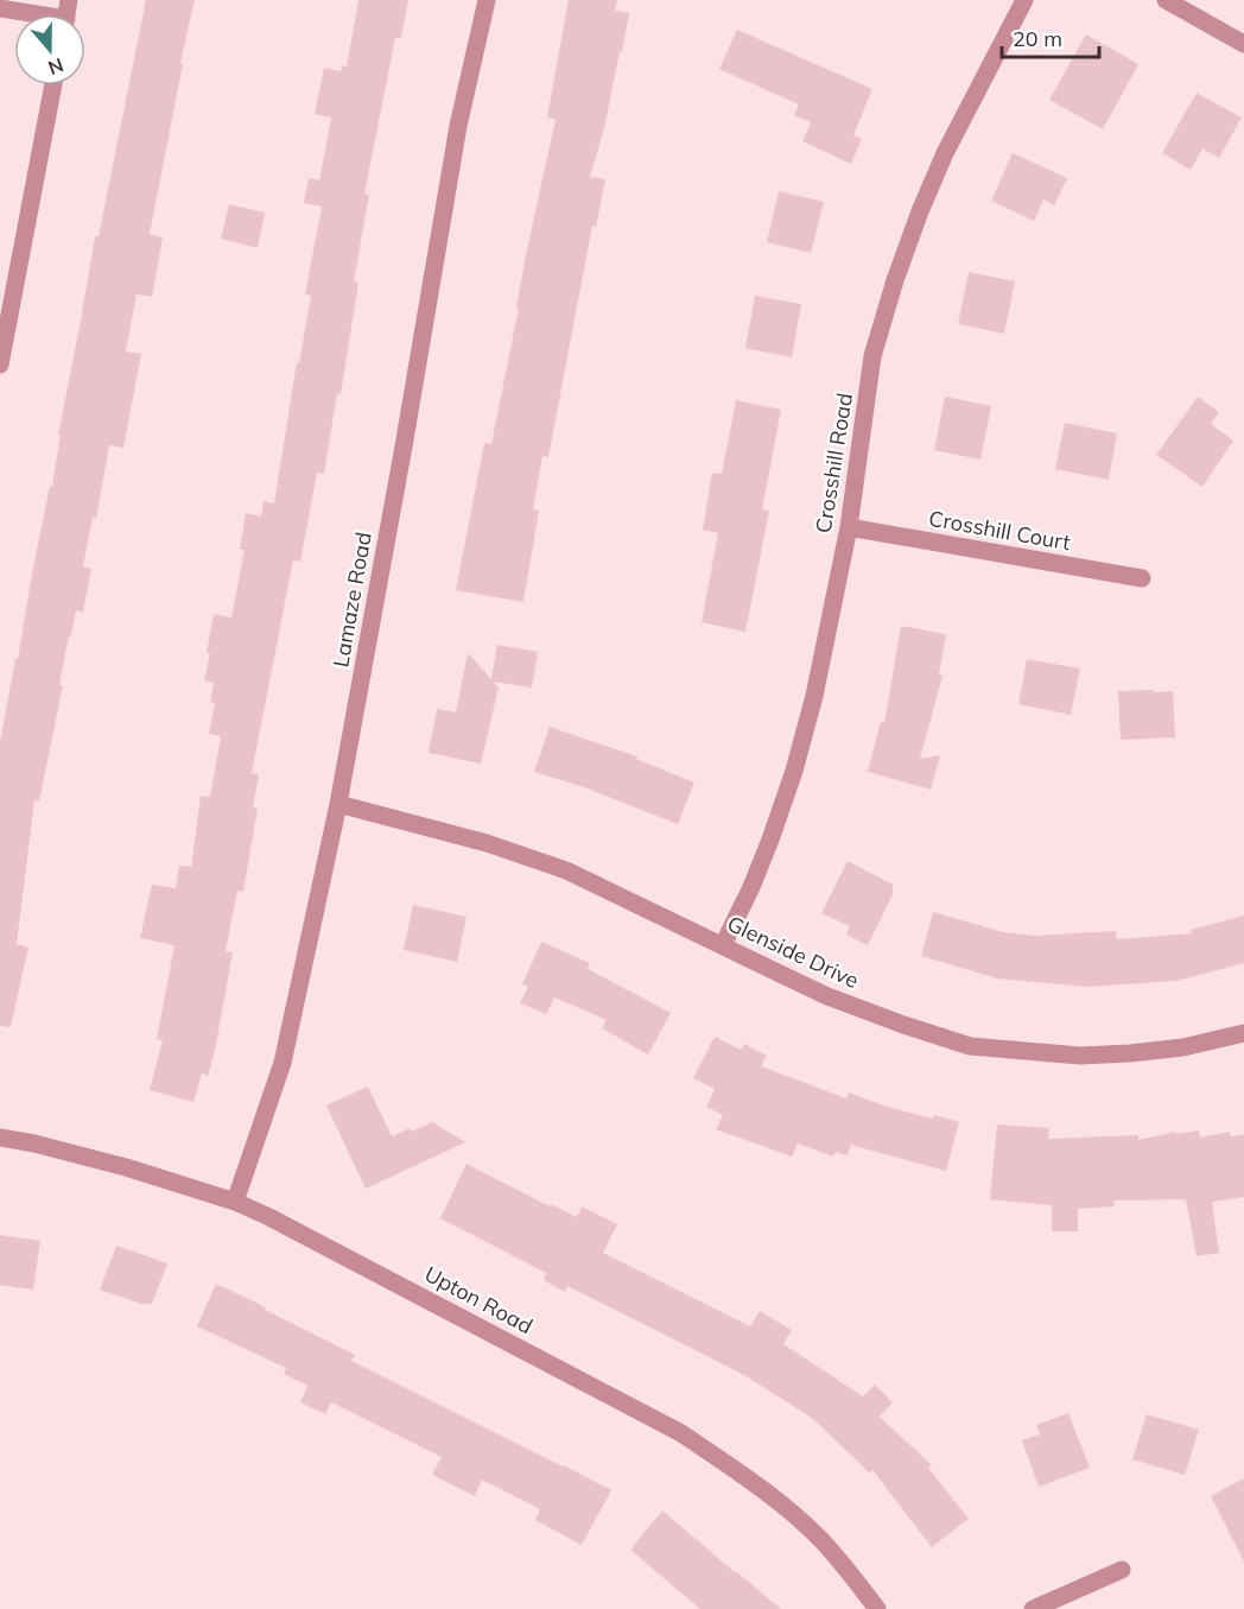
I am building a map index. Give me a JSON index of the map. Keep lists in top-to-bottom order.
{
  "streets": {
    "street": [
      "Crosshill Road",
      "Crosshill Court",
      "Lamaze Road",
      "Glenside Drive",
      "Upton Road"
    ]
  },
  "crossings": [
    ["Crosshill Road", "Crosshill Court"],
    ["Crosshill Road", "Glenside Drive"],
    ["Lamaze Road", "Glenside Drive"],
    ["Lamaze Road", "Upton Road"]
  ],
  "scale_bar": "20 m",
  "north": "bottom"
}
